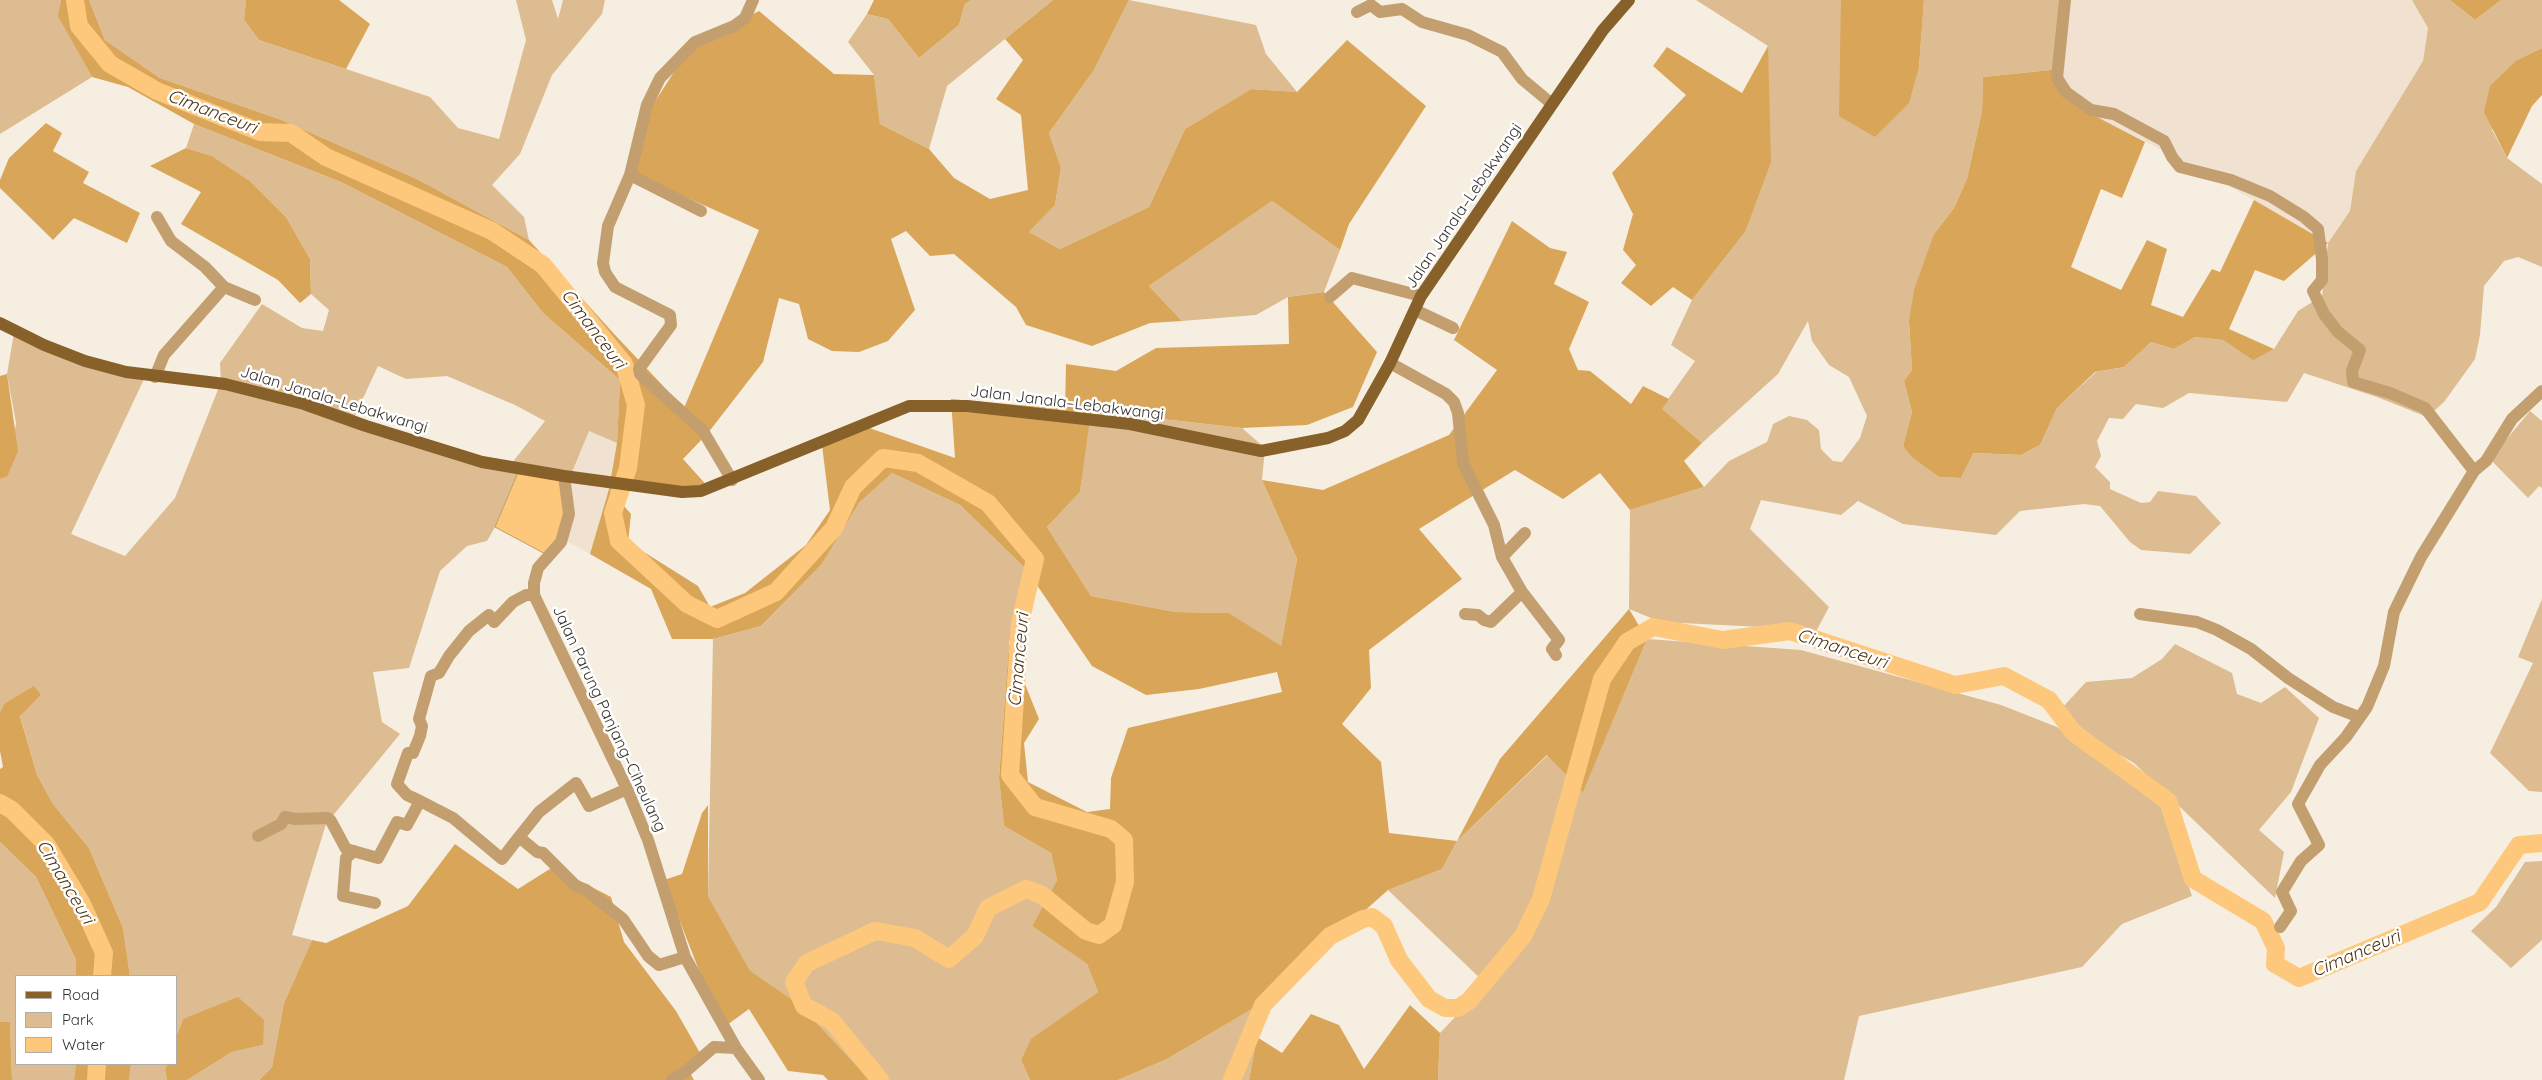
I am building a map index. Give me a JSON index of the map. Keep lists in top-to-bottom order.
{
  "streets": {
    "main road": ["Jalan Janala–Lebakwangi"],
    "street": ["Jalan Parung Panjang–Ciheulang"]
  },
  "crossings": [
    ["Jalan Janala–Lebakwangi", "Jalan Parung Panjang–Ciheulang"]
  ],
  "water": ["Cimanceuri"],
  "legend": ["Road", "Park", "Water"]
}
